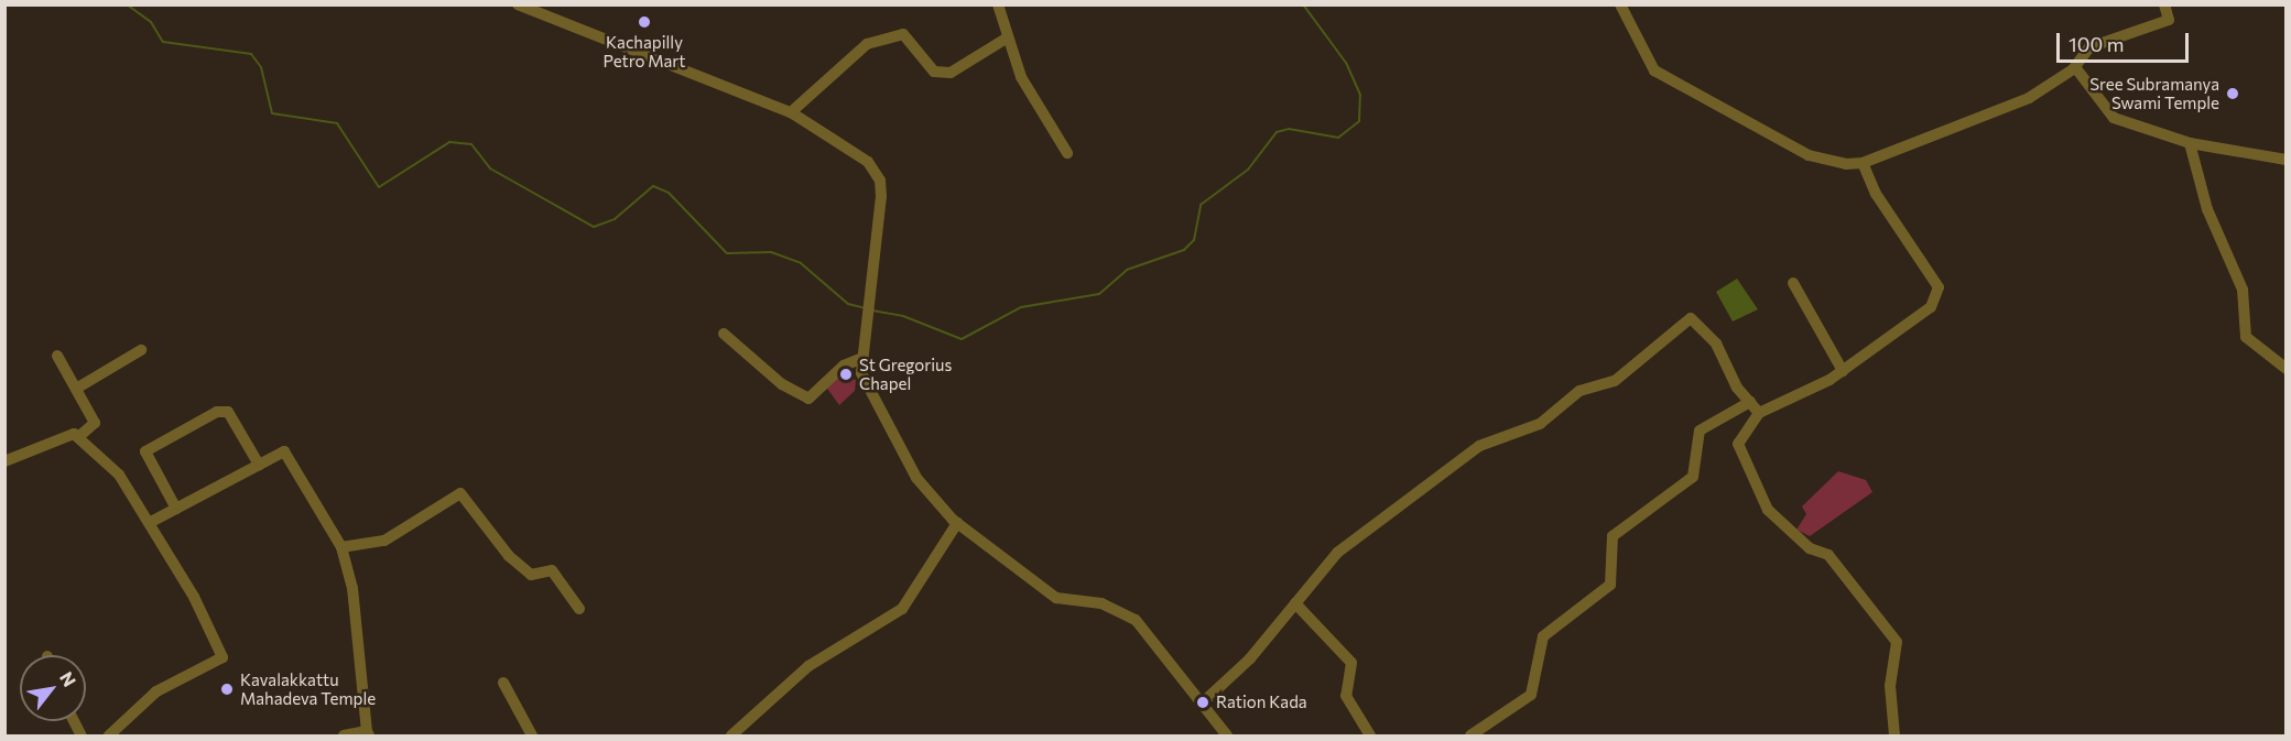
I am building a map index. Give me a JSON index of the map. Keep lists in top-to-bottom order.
{
  "places": [
    "Kachapilly Petro Mart",
    "Sree Subramanya Swami Temple",
    "St Gregorius Chapel",
    "Kavalakkattu Mahadeva Temple",
    "Ration Kada"
  ],
  "scale_bar": "100 m",
  "north": "top right"
}
